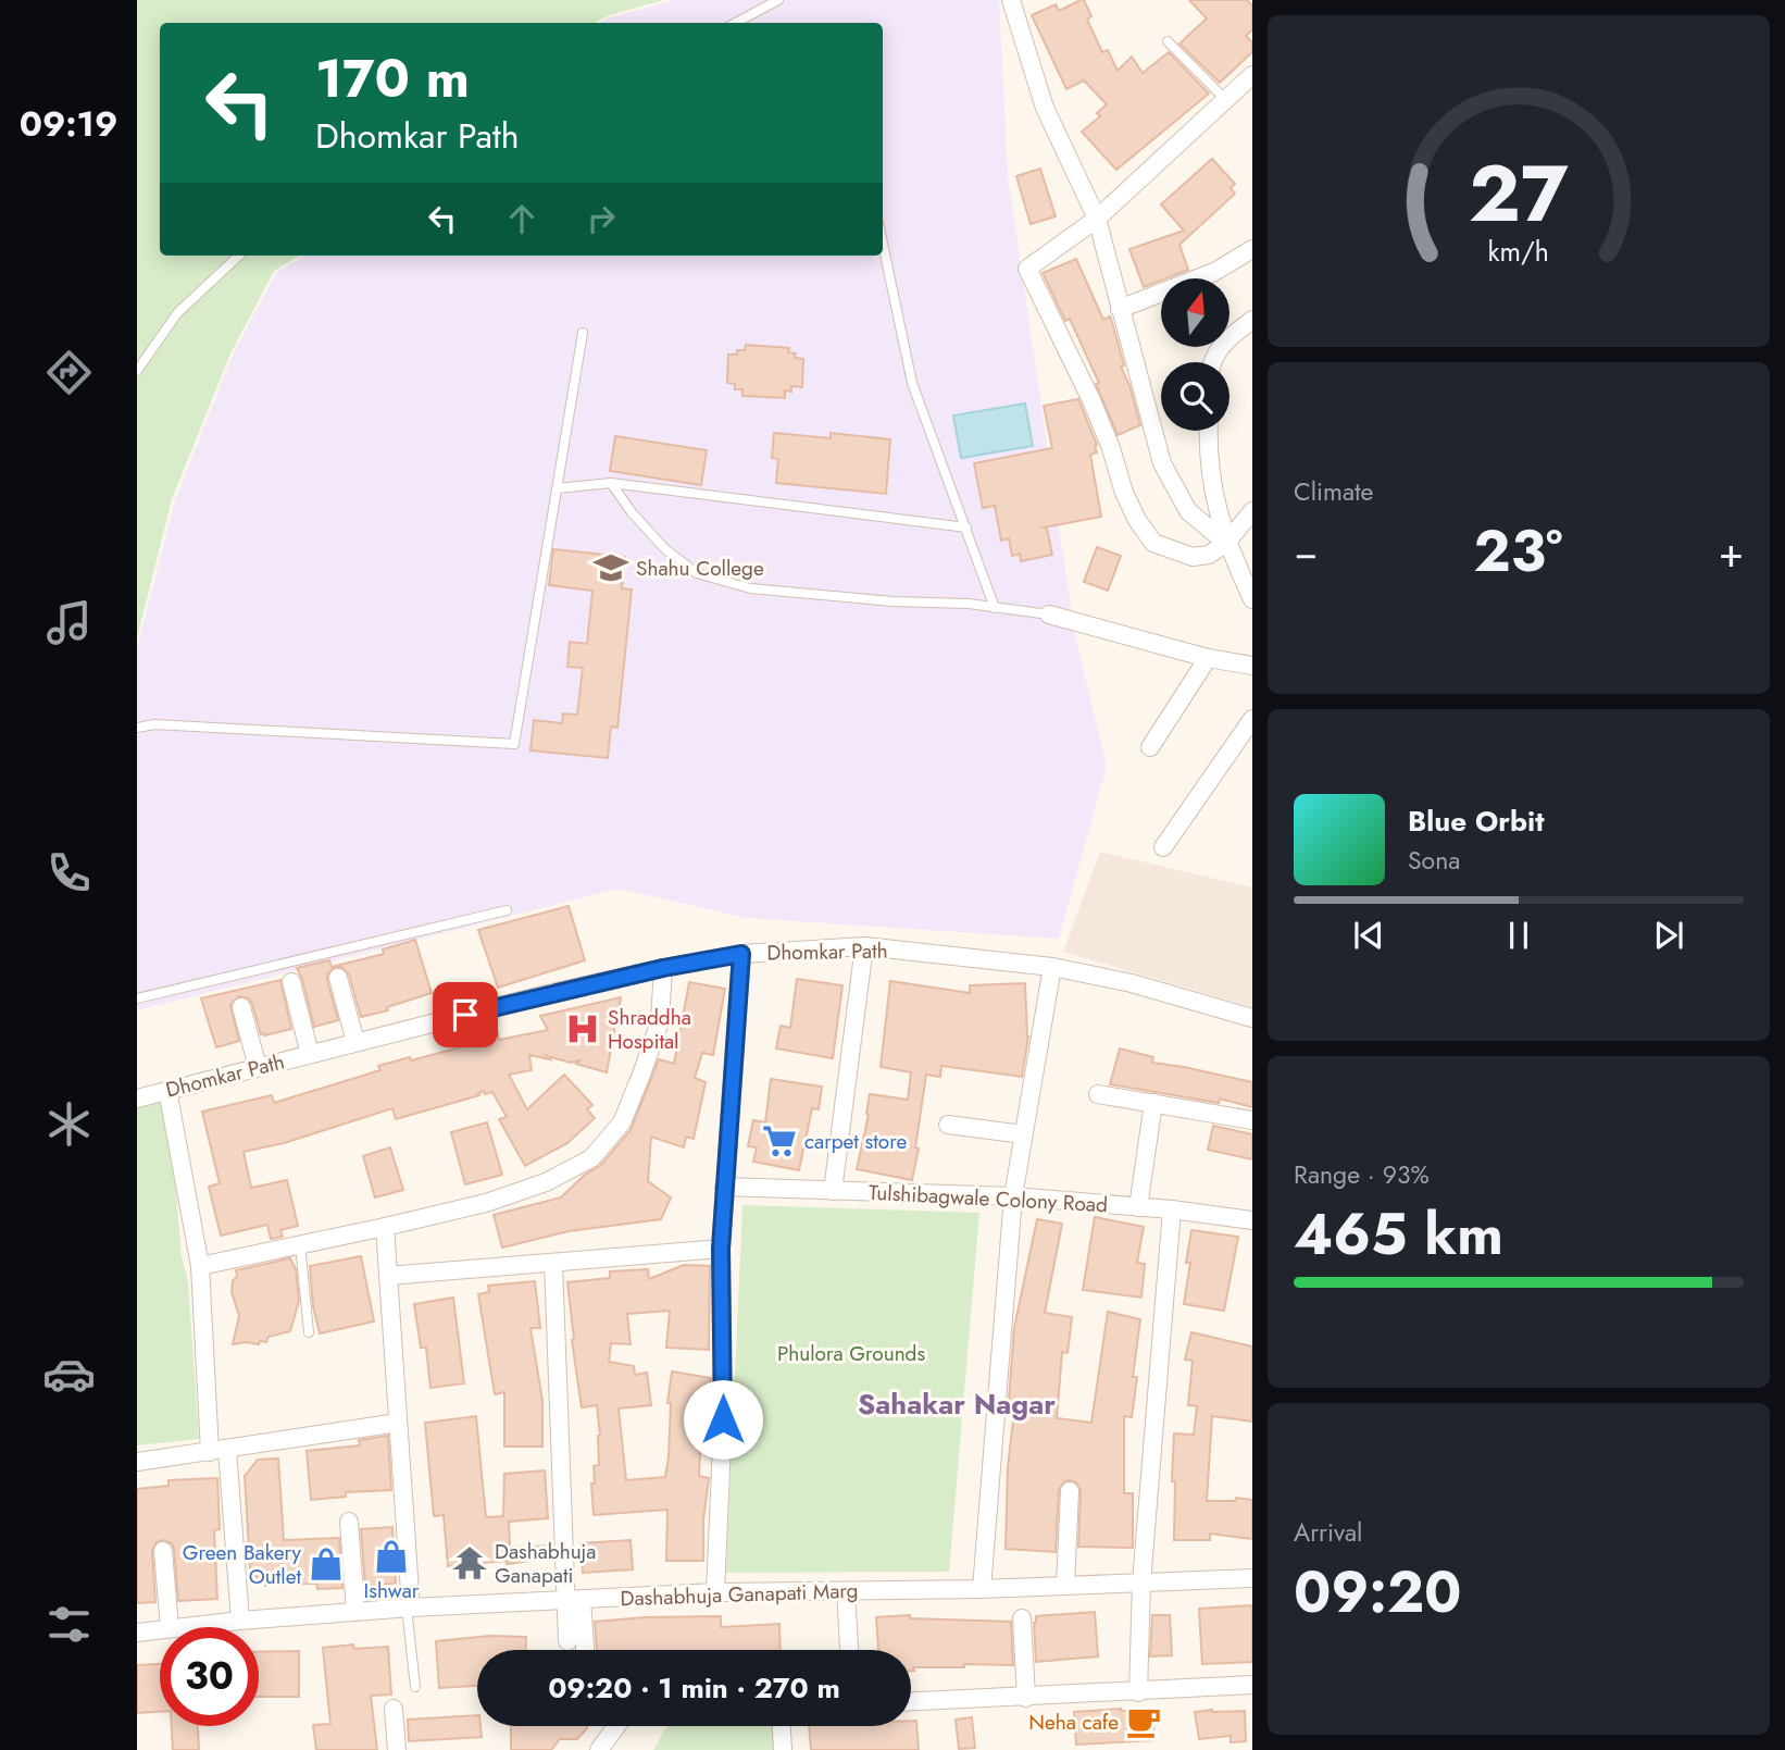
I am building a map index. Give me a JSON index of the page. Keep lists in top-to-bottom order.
{
  "streets": {
    "street": ["Dhomkar Path", "Tulshibagwale Colony Road", "Dashabhuja Ganapati Marg"]
  },
  "districts": ["Sahakar Nagar"],
  "parks": ["Phulora Grounds"],
  "places": {
    "school or university": ["Shahu College"],
    "hospital": ["Shraddha Hospital"],
    "supermarket": ["carpet store"],
    "shop": ["Ishwar", "Green Bakery Outlet"],
    "temple": ["Dashabhuja Ganapati"],
    "cafe": ["Neha cafe"]
  },
  "north": "top",
  "page": {
    "tabs": "09:19",
    "turn": ["170 m", "Dhomkar Path"],
    "tile": [
      "Climate",
      ["Range · 93%", "465 km"],
      ["Arrival", "09:20"]
    ],
    "heat": ["−", "23°", "+"],
    "song": ["Blue Orbit", "Sona"],
    "limit": "30",
    "trip": "09:20 · 1 min · 270 m",
    "gauge": ["27", "km/h"]
  }
}
